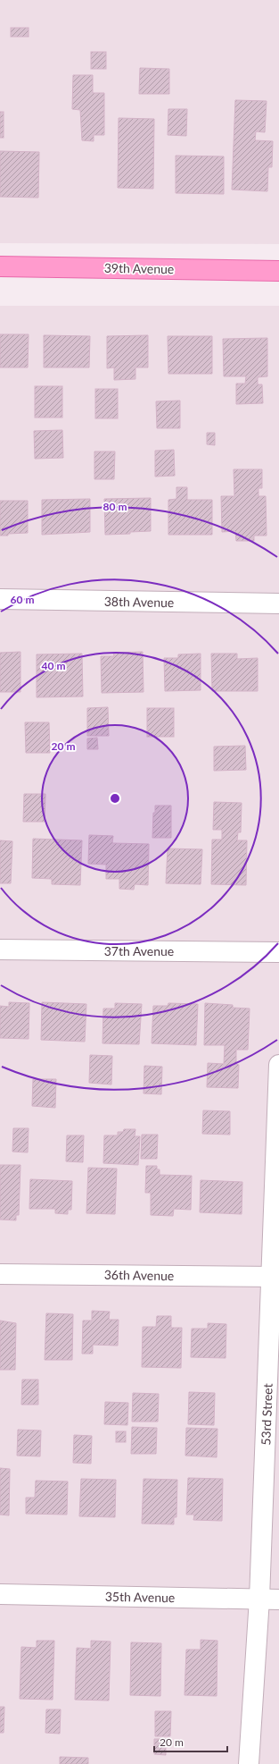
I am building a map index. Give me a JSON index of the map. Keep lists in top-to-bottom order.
{
  "streets": {
    "main road": ["39th Avenue"],
    "street": [
      "38th Avenue",
      "37th Avenue",
      "36th Avenue",
      "53rd Street",
      "35th Avenue"
    ]
  },
  "crossings": [
    ["36th Avenue", "53rd Street"],
    ["53rd Street", "35th Avenue"]
  ],
  "scale_bar": "20 m",
  "rings": [
    "80 m",
    "60 m",
    "40 m",
    "20 m"
  ]
}
